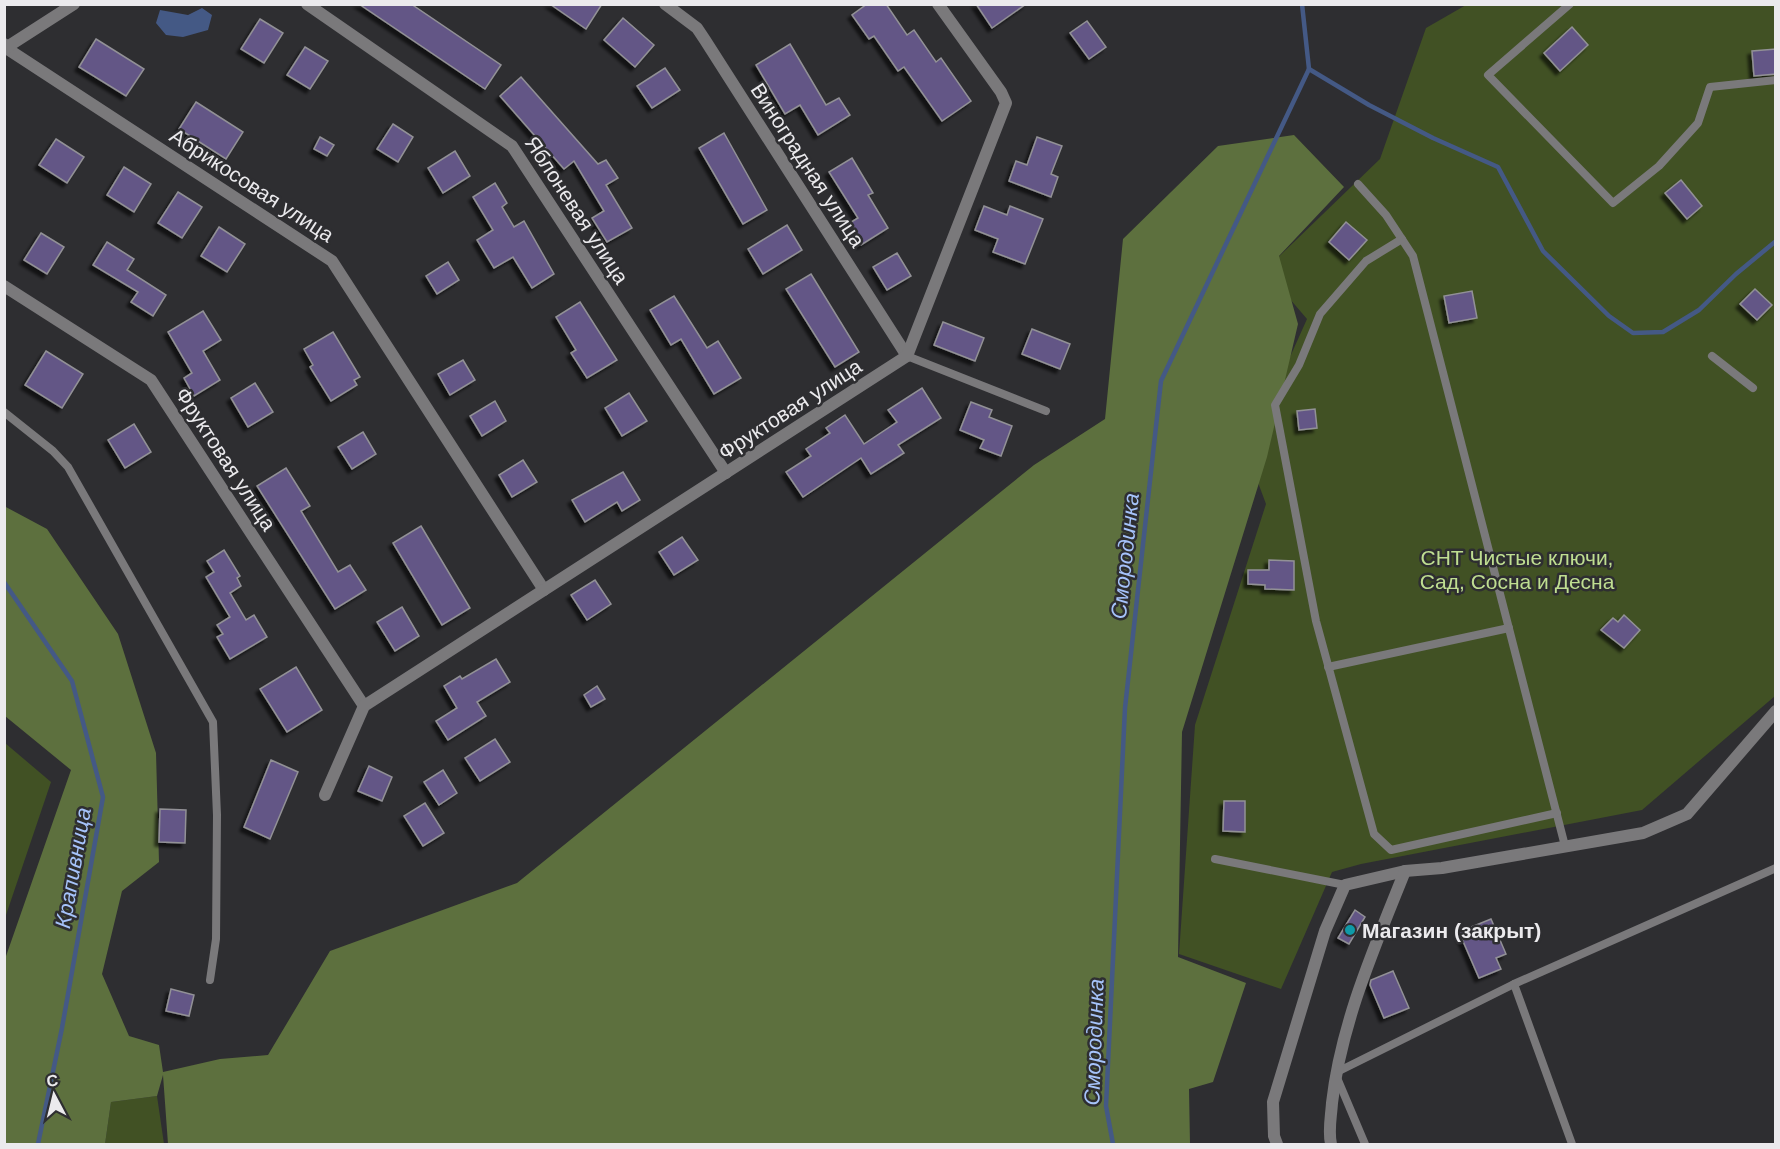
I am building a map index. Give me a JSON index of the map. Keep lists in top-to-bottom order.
{
  "streets": {
    "street": [
      "Виноградная улица",
      "Абрикосовая улица",
      "Яблоневая улица",
      "Фруктовая улица"
    ]
  },
  "crossings": [
    ["Виноградная улица", "Фруктовая улица"],
    ["Абрикосовая улица", "Фруктовая улица"],
    ["Яблоневая улица", "Фруктовая улица"]
  ],
  "water": ["Смородинка", "Крапивница"],
  "parks": ["СНТ Чистые ключи, Сад, Сосна и Десна"],
  "places": ["Магазин (закрыт)"],
  "north": "top"
}
